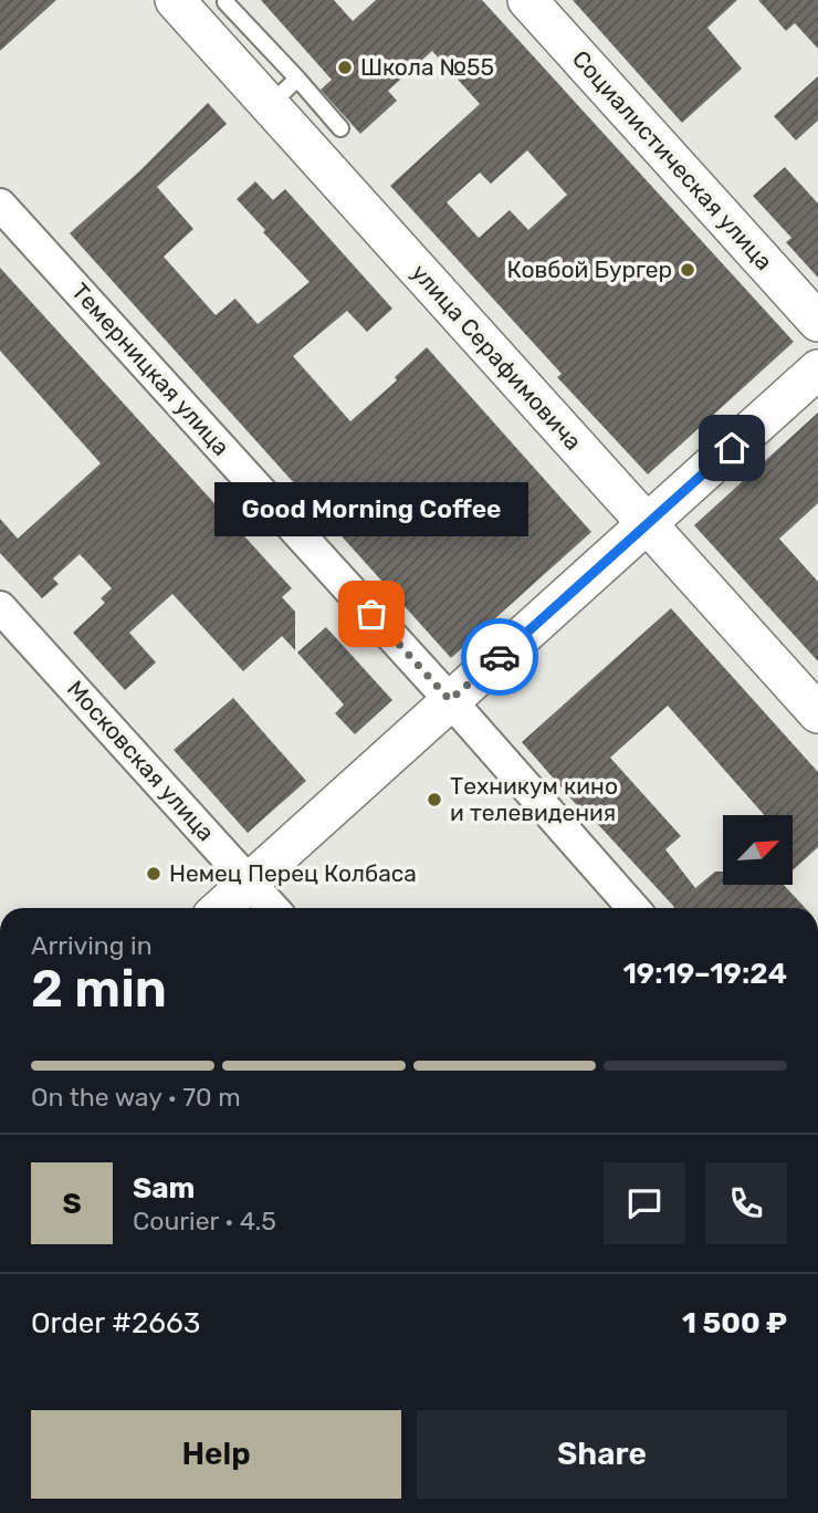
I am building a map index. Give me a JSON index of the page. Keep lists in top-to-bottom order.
{
  "streets": {
    "street": [
      "Социалистическая улица",
      "улица Серафимовича",
      "Темерницкая улица",
      "Московская улица"
    ]
  },
  "places": [
    "Школа №55",
    "Ковбой Бургер",
    "Good Morning Coffee",
    "Техникум кино и телевидения",
    "Немец Перец Колбаса"
  ],
  "north": "top right",
  "page": {
    "bubble": "Good Morning Coffee",
    "heading": ["2 min", "Arriving in", "19:19–19:24"],
    "panel": [
      "Sam",
      "Courier · 4.5",
      "Order #2663",
      "1 500 ₽"
    ],
    "bar": "On the way · 70 m",
    "round": "S",
    "buttons": ["Help", "Share"]
  }
}
